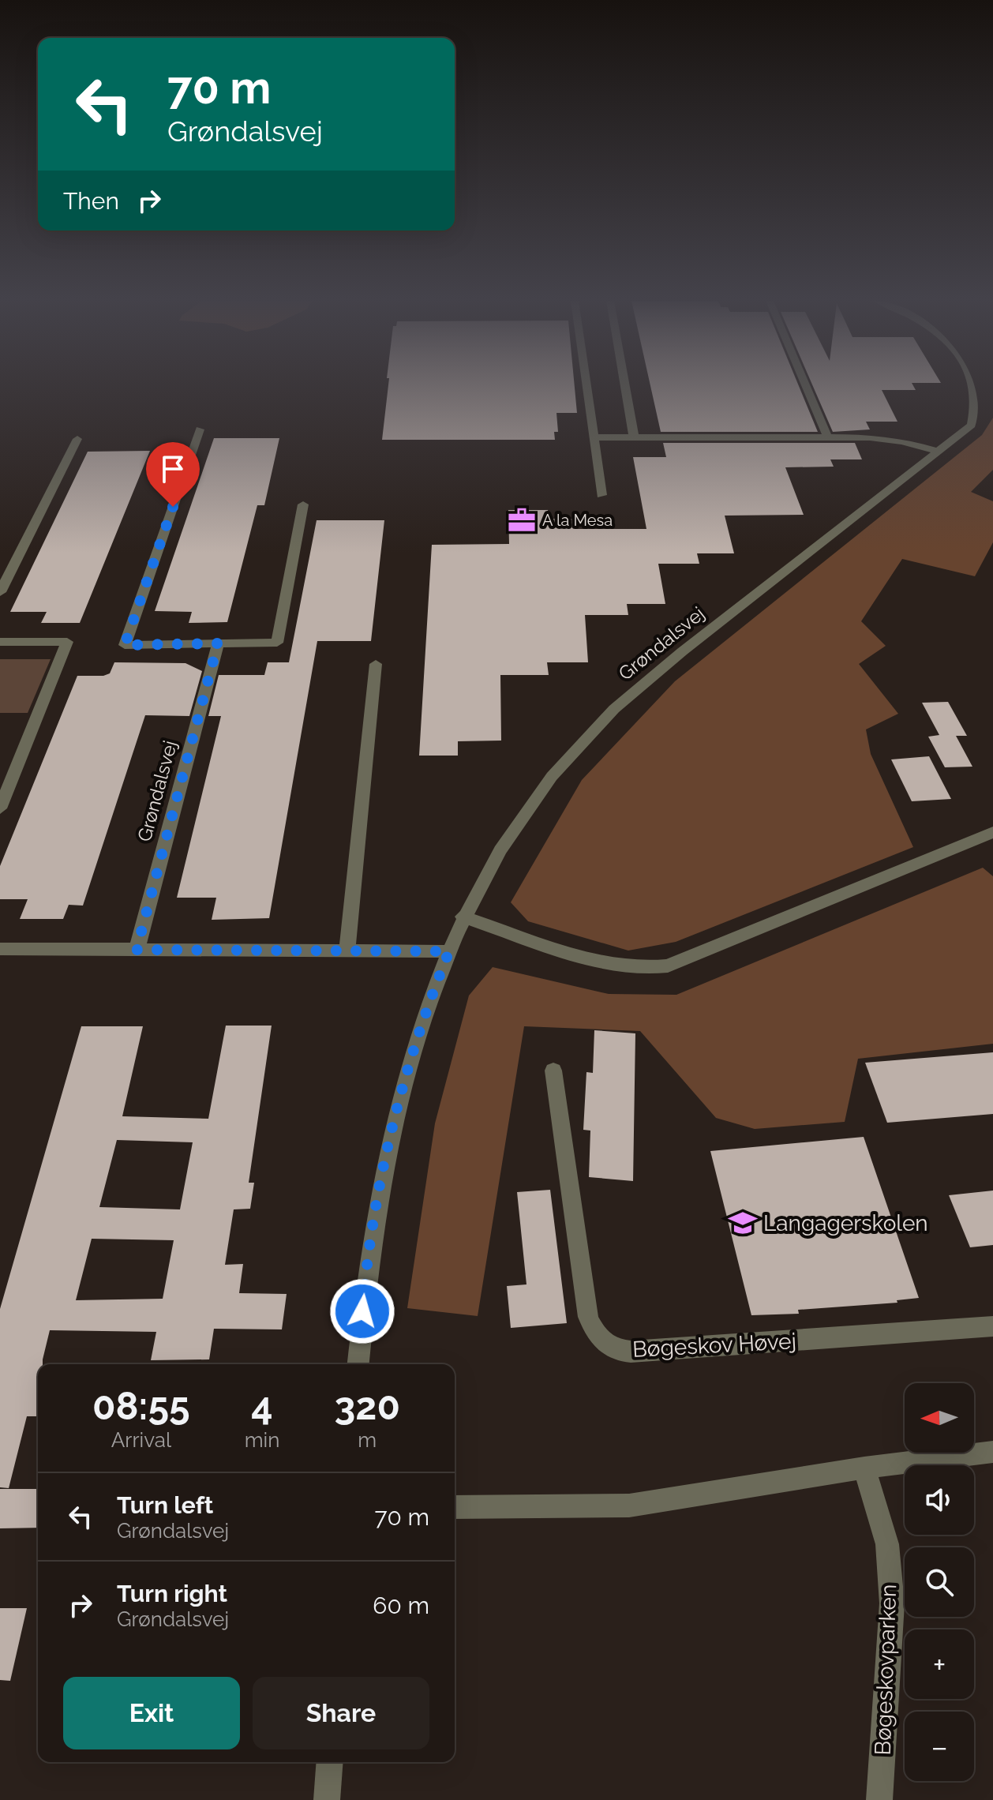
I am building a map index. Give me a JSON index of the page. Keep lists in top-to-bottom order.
{
  "streets": {
    "street": ["Grøndalsvej", "Bøgeskov Høvej", "Bøgeskovparken"]
  },
  "places": {
    "office": ["A la Mesa"],
    "school or university": ["Langagerskolen"]
  },
  "north": "left",
  "page": {
    "turn": ["70 m", "Grøndalsvej"],
    "then": "Then",
    "eta": [
      "08:55",
      "Arrival",
      "4",
      "min",
      "320",
      "m"
    ],
    "map_buttons": ["+", "−"],
    "list": [
      {
        "name": "Turn left",
        "note": "Grøndalsvej",
        "value": "70 m"
      },
      {
        "name": "Turn right",
        "note": "Grøndalsvej",
        "value": "60 m"
      }
    ],
    "buttons": ["Exit", "Share"]
  }
}
